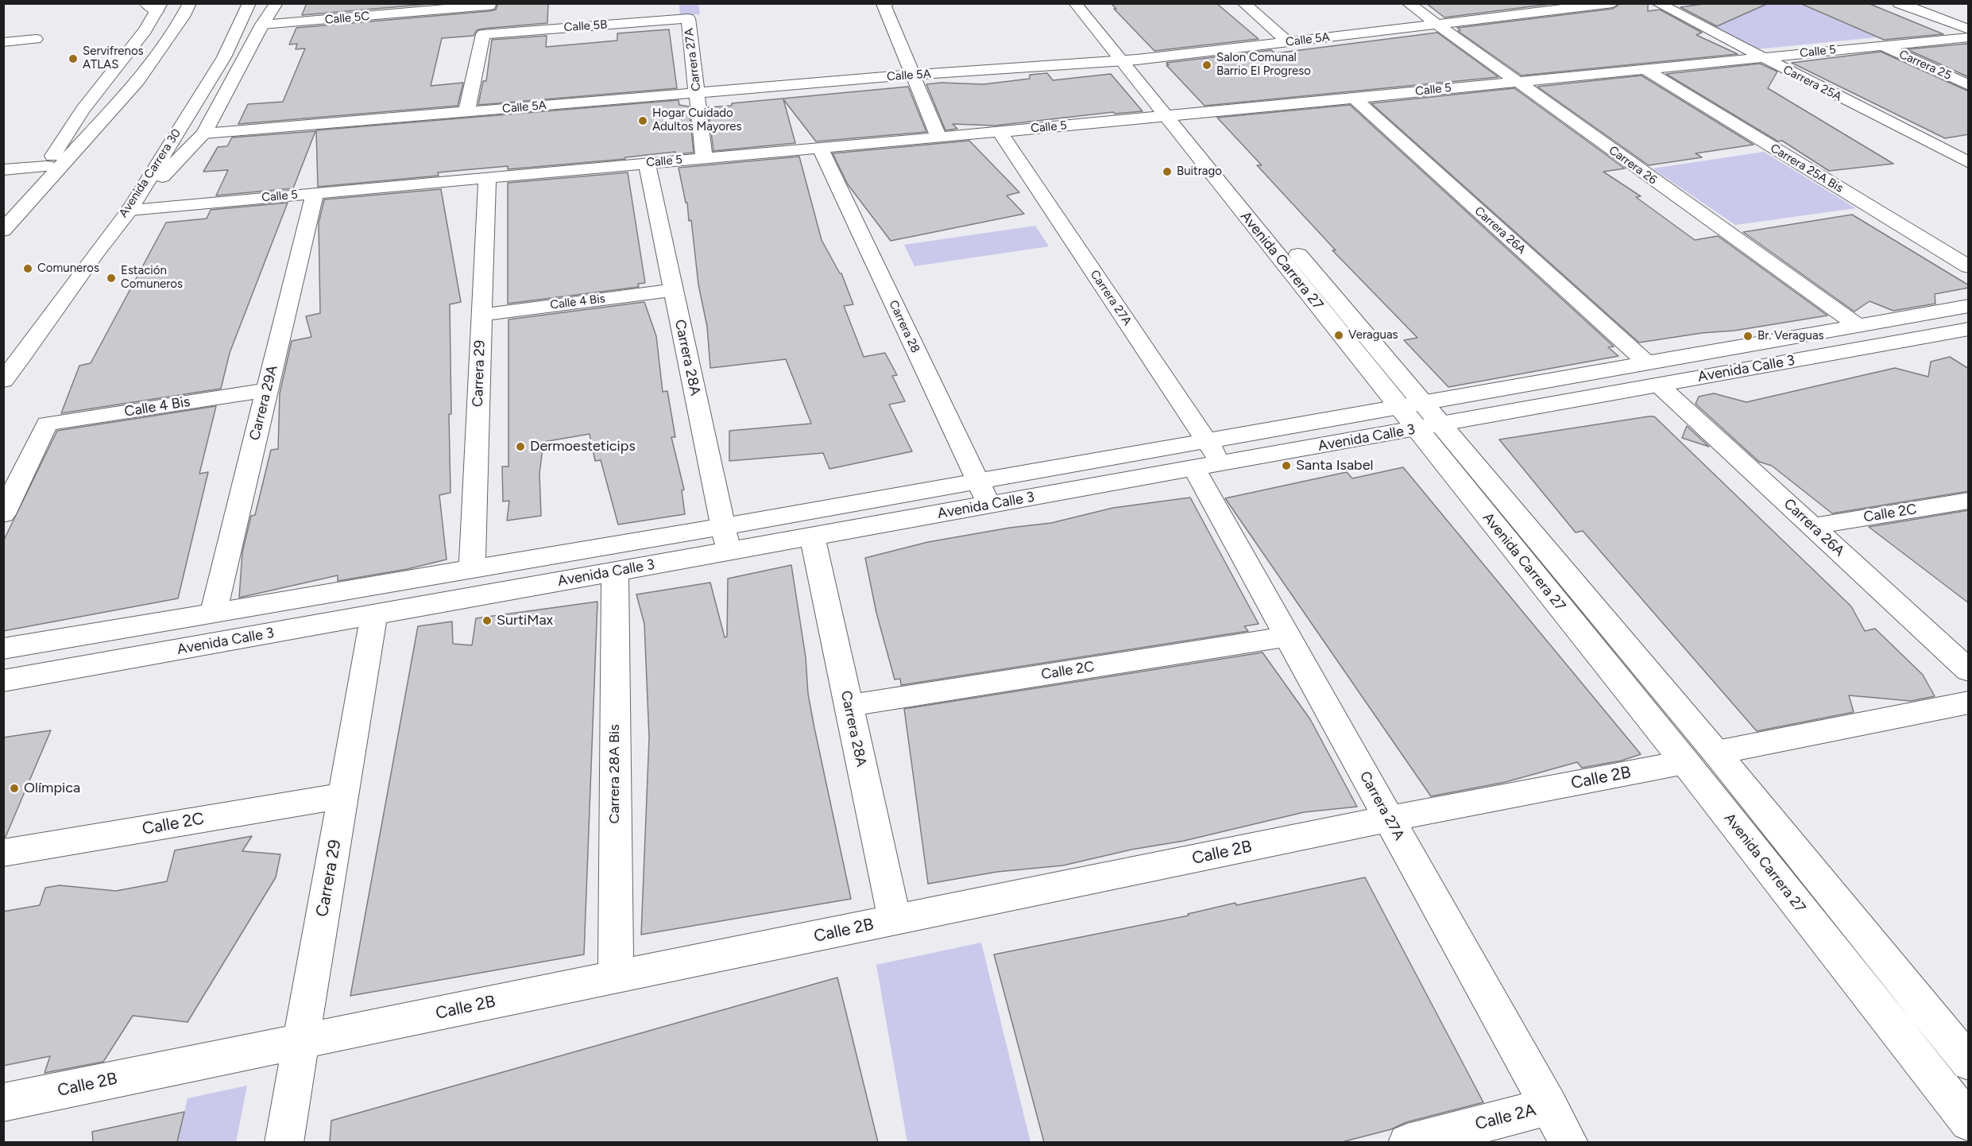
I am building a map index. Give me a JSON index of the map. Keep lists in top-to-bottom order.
{
  "streets": {
    "main road": [
      "Calle 5C",
      "Calle 5B",
      "Calle 5A",
      "Calle 5",
      "Carrera 27A",
      "Carrera 25",
      "Carrera 25A",
      "Carrera 26",
      "Carrera 25A Bis",
      "Avenida Carrera 30",
      "Carrera 26A",
      "Avenida Carrera 27",
      "Calle 4 Bis",
      "Carrera 28",
      "Carrera 28A",
      "Avenida Calle 3",
      "Carrera 29",
      "Carrera 29A",
      "Calle 2C",
      "Carrera 28A Bis",
      "Calle 2B",
      "Calle 2A"
    ]
  },
  "crossings": [
    ["Calle 5B", "Calle 5A"],
    ["Calle 5B", "Carrera 27A"],
    ["Calle 5A", "Carrera 27A"],
    ["Calle 5A", "Carrera 26"],
    ["Calle 5A", "Avenida Carrera 27"],
    ["Calle 5", "Carrera 27A"],
    ["Calle 5", "Carrera 25"],
    ["Calle 5", "Carrera 25A"],
    ["Calle 5", "Carrera 26"],
    ["Calle 5", "Carrera 25A Bis"],
    ["Calle 5", "Avenida Carrera 30"],
    ["Calle 5", "Carrera 26A"],
    ["Calle 5", "Avenida Carrera 27"],
    ["Calle 5", "Carrera 28"],
    ["Calle 5", "Carrera 28A"],
    ["Calle 5", "Carrera 29"],
    ["Calle 5", "Carrera 29A"],
    ["Carrera 27A", "Avenida Calle 3"],
    ["Carrera 27A", "Calle 2C"],
    ["Carrera 27A", "Calle 2B"],
    ["Carrera 27A", "Calle 2A"],
    ["Carrera 26", "Avenida Calle 3"],
    ["Carrera 26A", "Avenida Calle 3"],
    ["Carrera 26A", "Calle 2C"],
    ["Avenida Carrera 27", "Avenida Calle 3"],
    ["Avenida Carrera 27", "Calle 2B"],
    ["Calle 4 Bis", "Carrera 28A"],
    ["Calle 4 Bis", "Carrera 29"],
    ["Calle 4 Bis", "Carrera 29A"],
    ["Carrera 28", "Avenida Calle 3"],
    ["Carrera 28A", "Avenida Calle 3"],
    ["Carrera 28A", "Calle 2C"],
    ["Carrera 28A", "Calle 2B"],
    ["Avenida Calle 3", "Carrera 29"],
    ["Avenida Calle 3", "Carrera 29A"],
    ["Avenida Calle 3", "Carrera 28A Bis"],
    ["Carrera 29", "Calle 2C"],
    ["Carrera 29", "Calle 2B"],
    ["Carrera 28A Bis", "Calle 2B"]
  ],
  "places": [
    "Servifrenos ATLAS",
    "Salon Comunal Barrio El Progreso",
    "Hogar Cuidado Adultos Mayores",
    "Buitrago",
    "Comuneros",
    "Estación Comuneros",
    "Veraguas",
    "Br. Veraguas",
    "Dermoesteticips",
    "Santa Isabel",
    "SurtiMax",
    "Olímpica"
  ]
}
